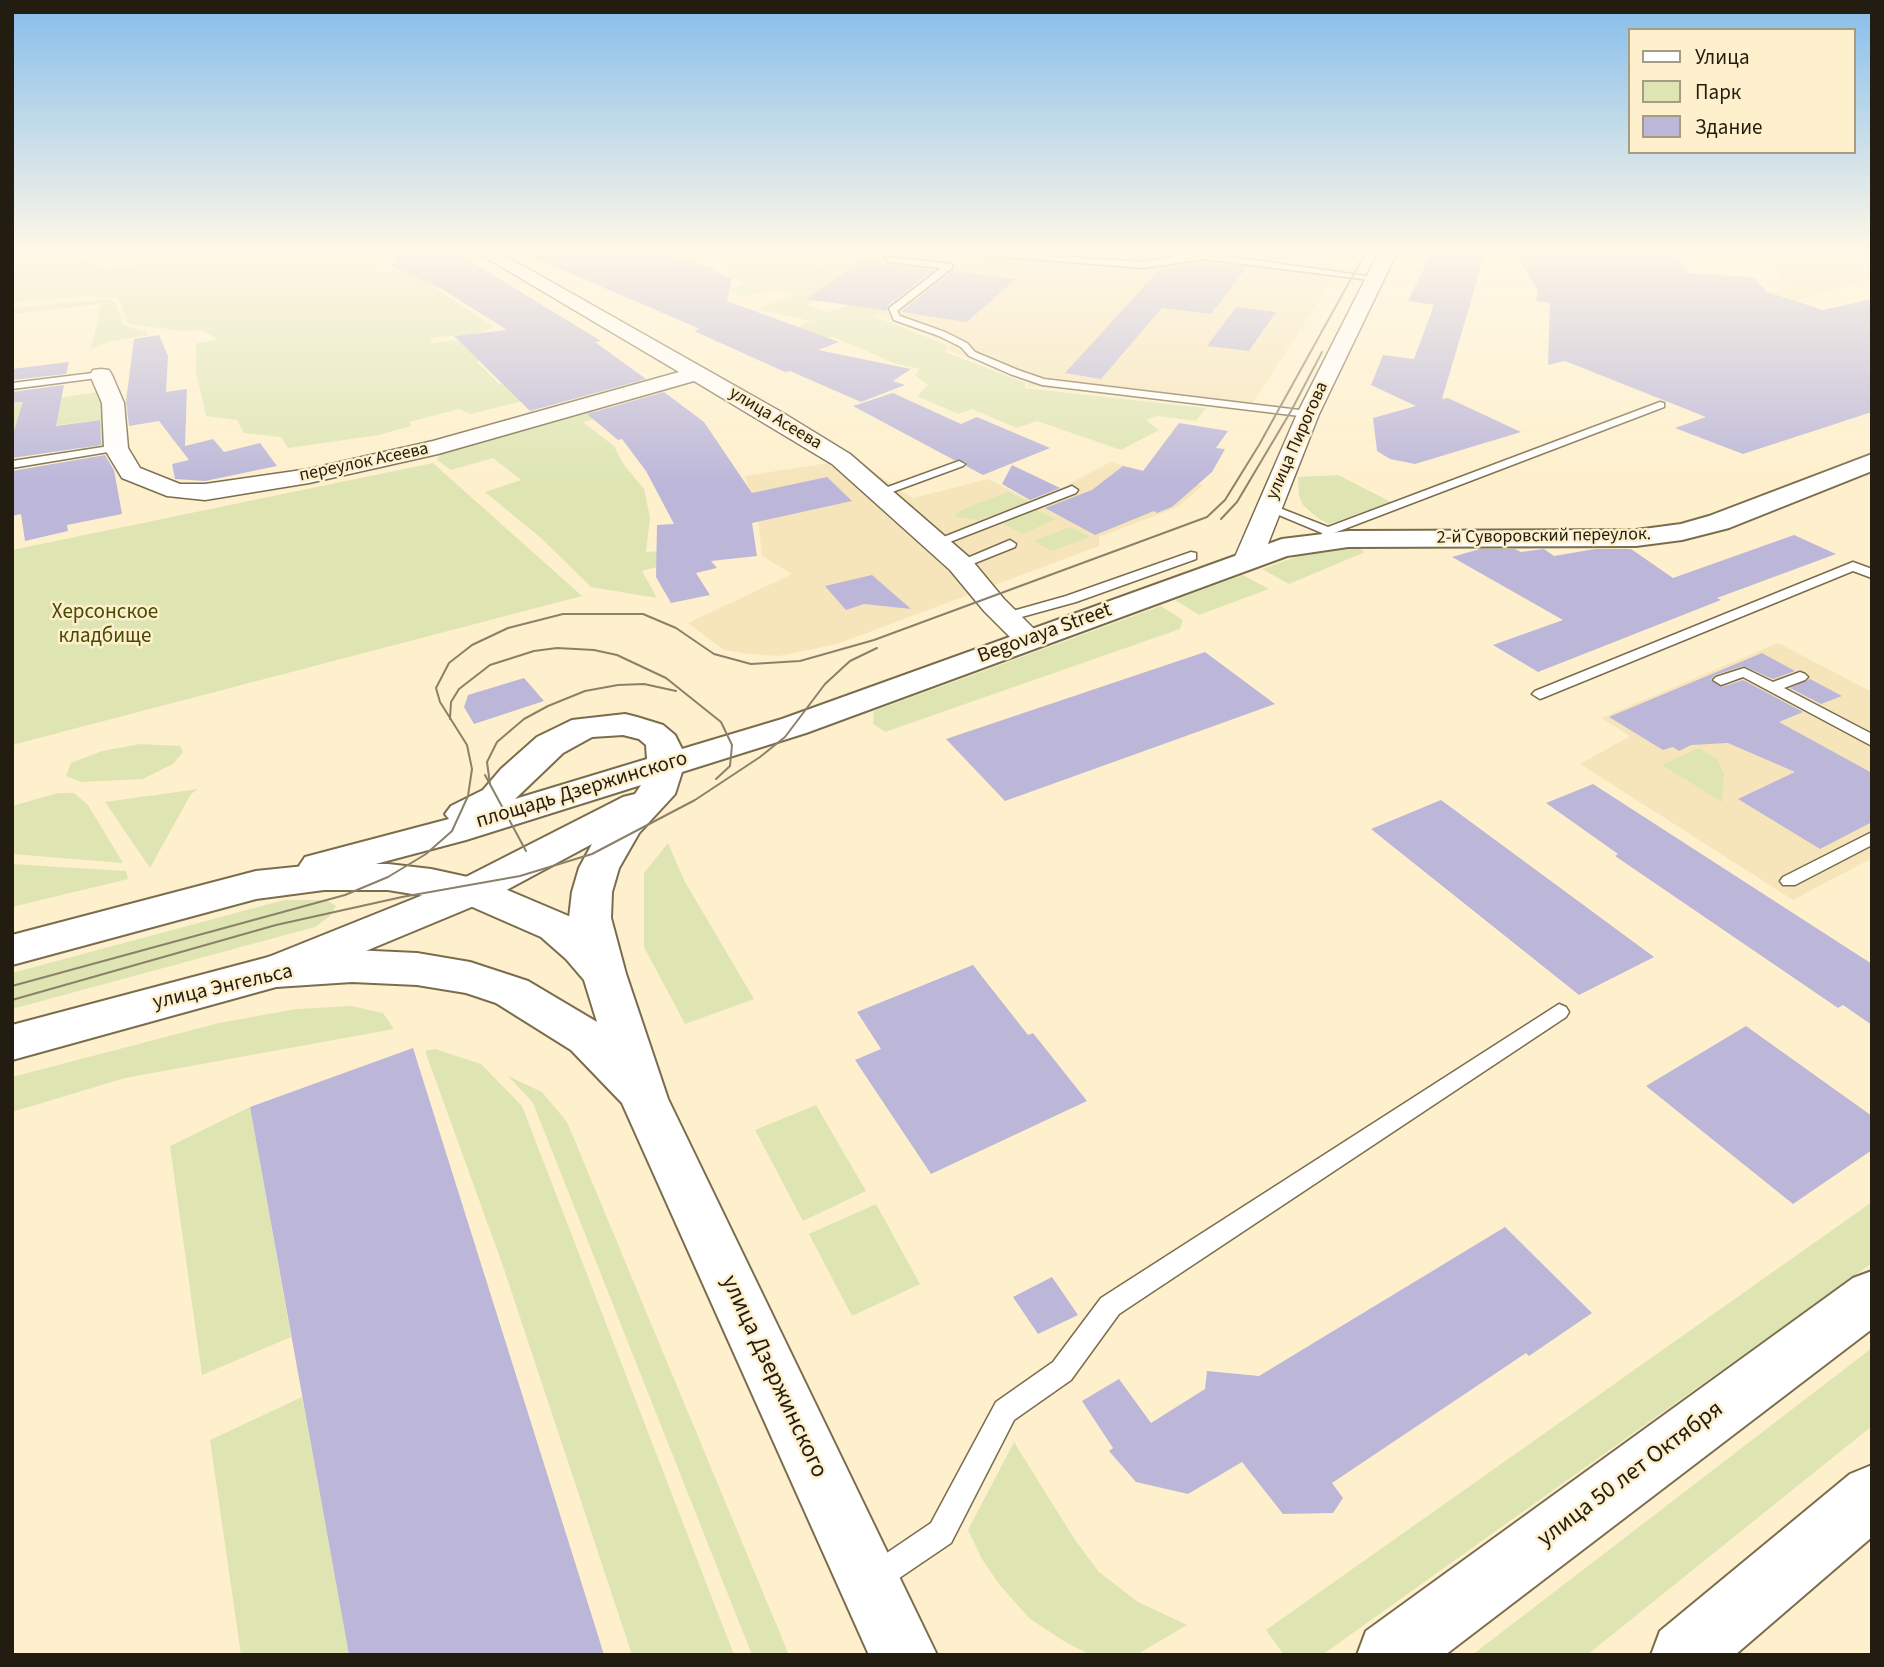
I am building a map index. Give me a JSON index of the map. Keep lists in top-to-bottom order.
{
  "streets": {
    "street": [
      "улица Асеева",
      "улица Пирогова",
      "переулок Асеева",
      "2-й Суворовский переулок.",
      "Begovaya Street",
      "площадь Дзержинского",
      "улица Энгельса",
      "улица Дзержинского",
      "улица 50 лет Октября"
    ]
  },
  "crossings": [
    ["улица Асеева", "переулок Асеева"],
    ["улица Асеева", "Begovaya Street"],
    ["улица Пирогова", "2-й Суворовский переулок."],
    ["улица Пирогова", "Begovaya Street"],
    ["2-й Суворовский переулок.", "Begovaya Street"],
    ["Begovaya Street", "площадь Дзержинского"],
    ["улица Энгельса", "улица Дзержинского"]
  ],
  "parks": ["Херсонское кладбище"],
  "legend": ["Улица", "Парк", "Здание"]
}
